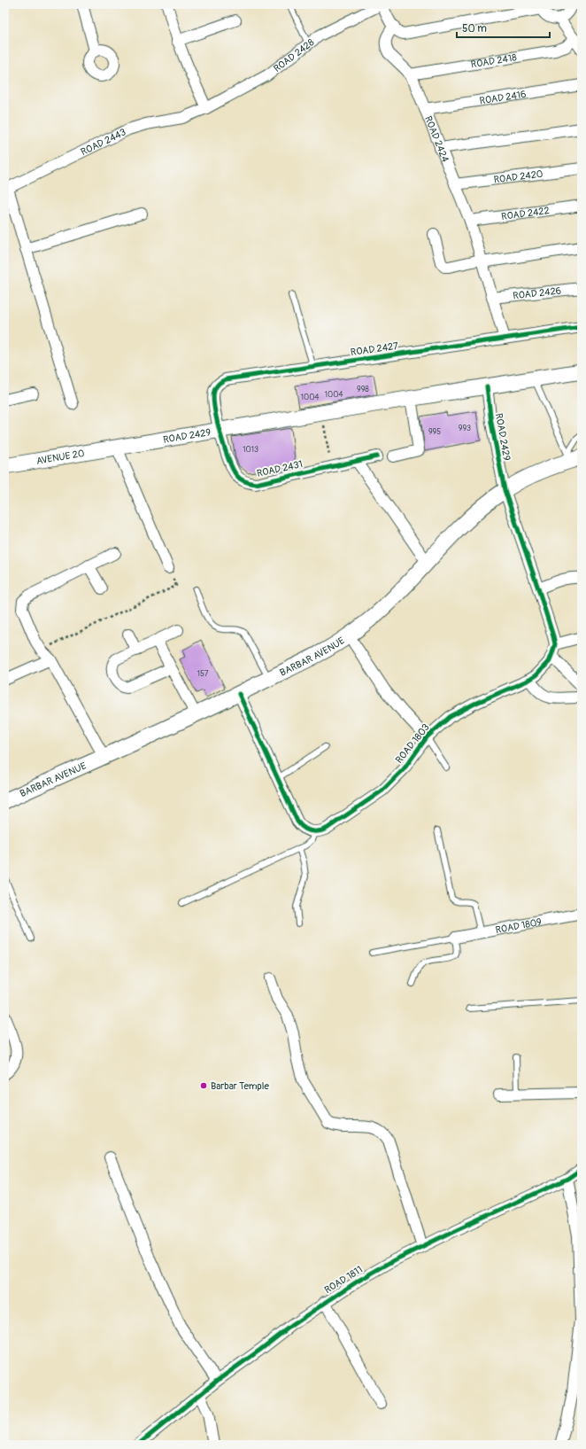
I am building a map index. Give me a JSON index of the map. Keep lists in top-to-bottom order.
{
  "streets": {
    "street": [
      "ROAD 2428",
      "ROAD 2418",
      "ROAD 2416",
      "ROAD 2424",
      "ROAD 2443",
      "ROAD 2420",
      "ROAD 2422",
      "ROAD 2426",
      "ROAD 2427",
      "ROAD 2429",
      "AVENUE 20",
      "ROAD 2431",
      "BARBAR AVENUE",
      "ROAD 1803",
      "ROAD 1809",
      "ROAD 1811"
    ]
  },
  "crossings": [
    ["ROAD 2428", "ROAD 2443"],
    ["ROAD 2418", "ROAD 2424"],
    ["ROAD 2416", "ROAD 2424"],
    ["ROAD 2424", "ROAD 2420"],
    ["ROAD 2424", "ROAD 2422"],
    ["ROAD 2424", "ROAD 2426"],
    ["ROAD 2424", "ROAD 2427"],
    ["ROAD 2427", "ROAD 2429"],
    ["ROAD 2427", "ROAD 2431"],
    ["ROAD 2429", "AVENUE 20"],
    ["ROAD 2429", "ROAD 2431"],
    ["ROAD 2429", "BARBAR AVENUE"]
  ],
  "places": ["Barbar Temple"],
  "house_numbers": [
    "998",
    "1004",
    "1004",
    "993",
    "995",
    "1013",
    "157"
  ],
  "scale_bar": "50 m"
}
